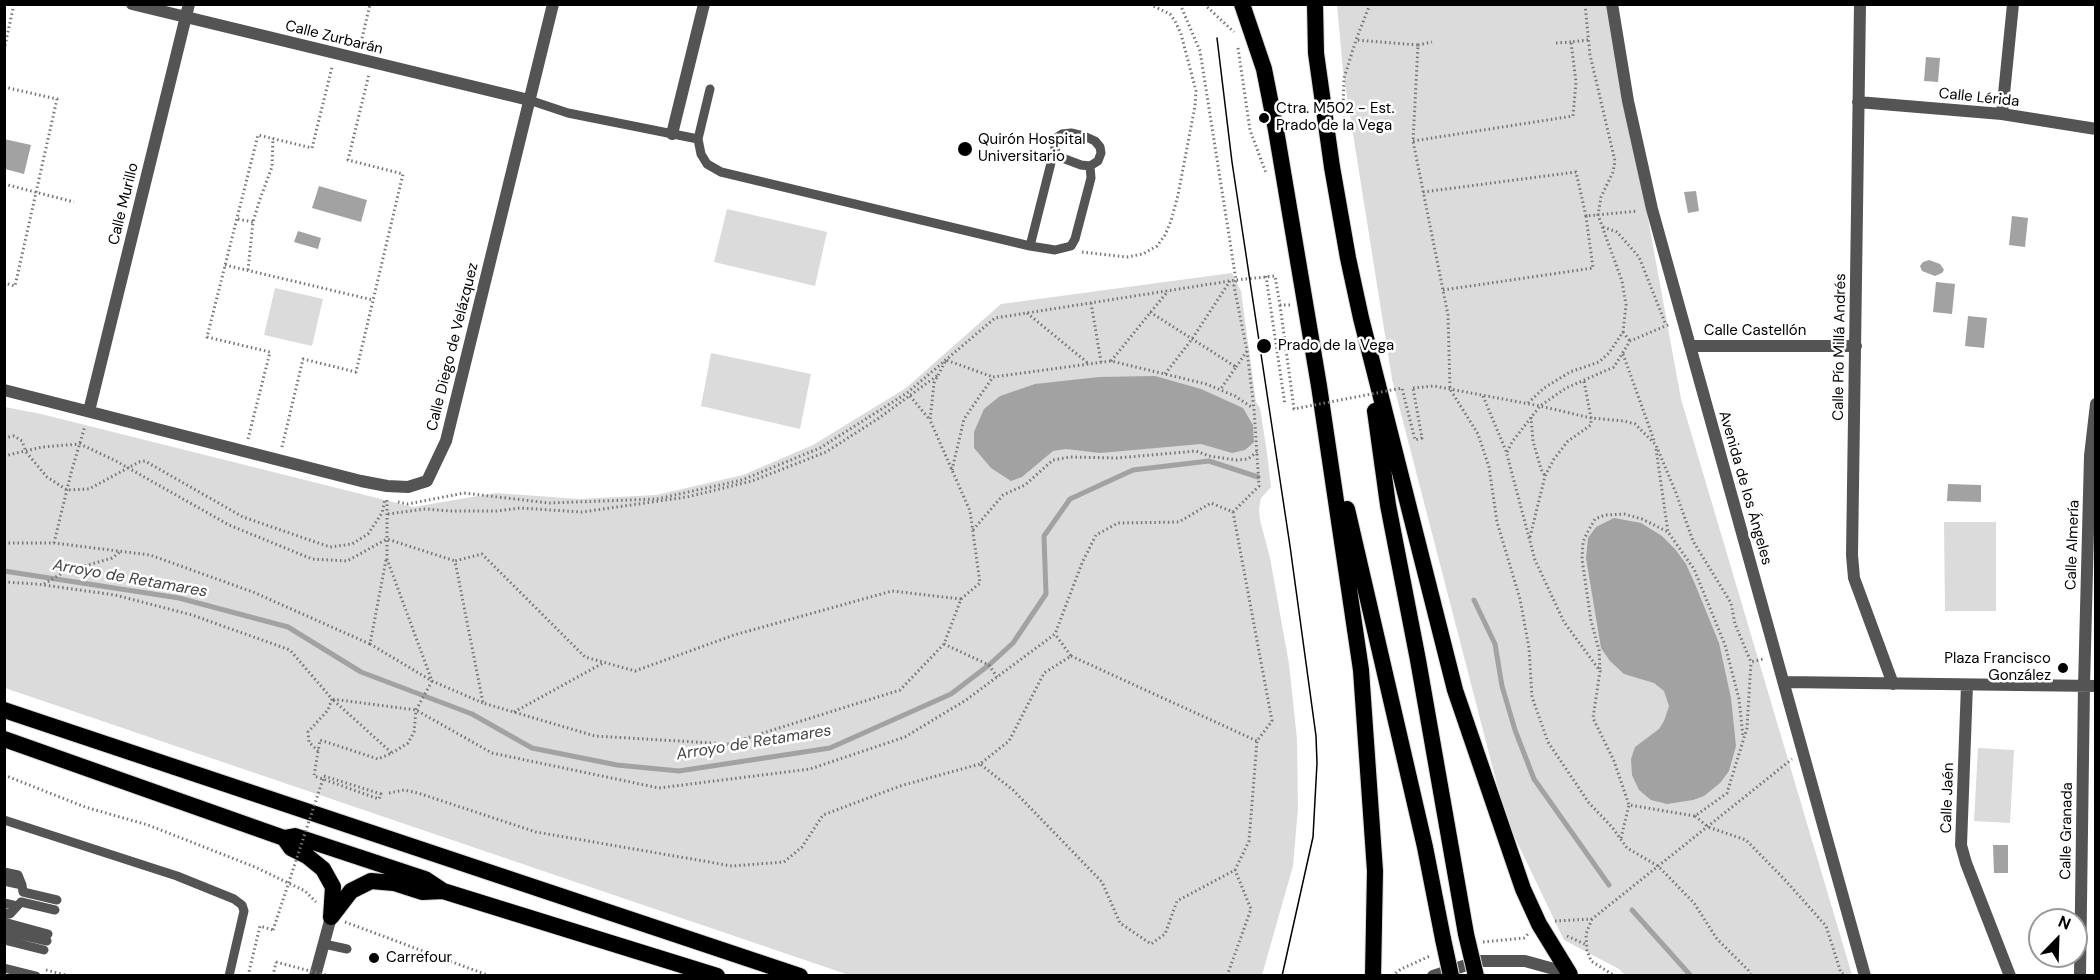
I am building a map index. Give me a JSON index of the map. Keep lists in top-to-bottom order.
{
  "streets": {
    "street": [
      "Calle Zurbarán",
      "Calle Lérida",
      "Calle Murillo",
      "Calle Castellón",
      "Calle Diego de Velázquez",
      "Calle Pío Millá Andrés",
      "Avenida de los Ángeles",
      "Calle Almería",
      "Calle Jaén",
      "Calle Granada"
    ]
  },
  "crossings": [
    ["Calle Zurbarán", "Calle Murillo"],
    ["Calle Zurbarán", "Calle Diego de Velázquez"],
    ["Calle Lérida", "Calle Pío Millá Andrés"],
    ["Calle Murillo", "Calle Diego de Velázquez"],
    ["Calle Castellón", "Calle Pío Millá Andrés"],
    ["Calle Castellón", "Avenida de los Ángeles"],
    ["Calle Almería", "Calle Granada"]
  ],
  "water": ["Arroyo de Retamares"],
  "places": [
    "Ctra. M502 - Est. Prado de la Vega",
    "Quirón Hospital Universitario",
    "Prado de la Vega",
    "Plaza Francisco González",
    "Carrefour"
  ],
  "north": "top right"
}
